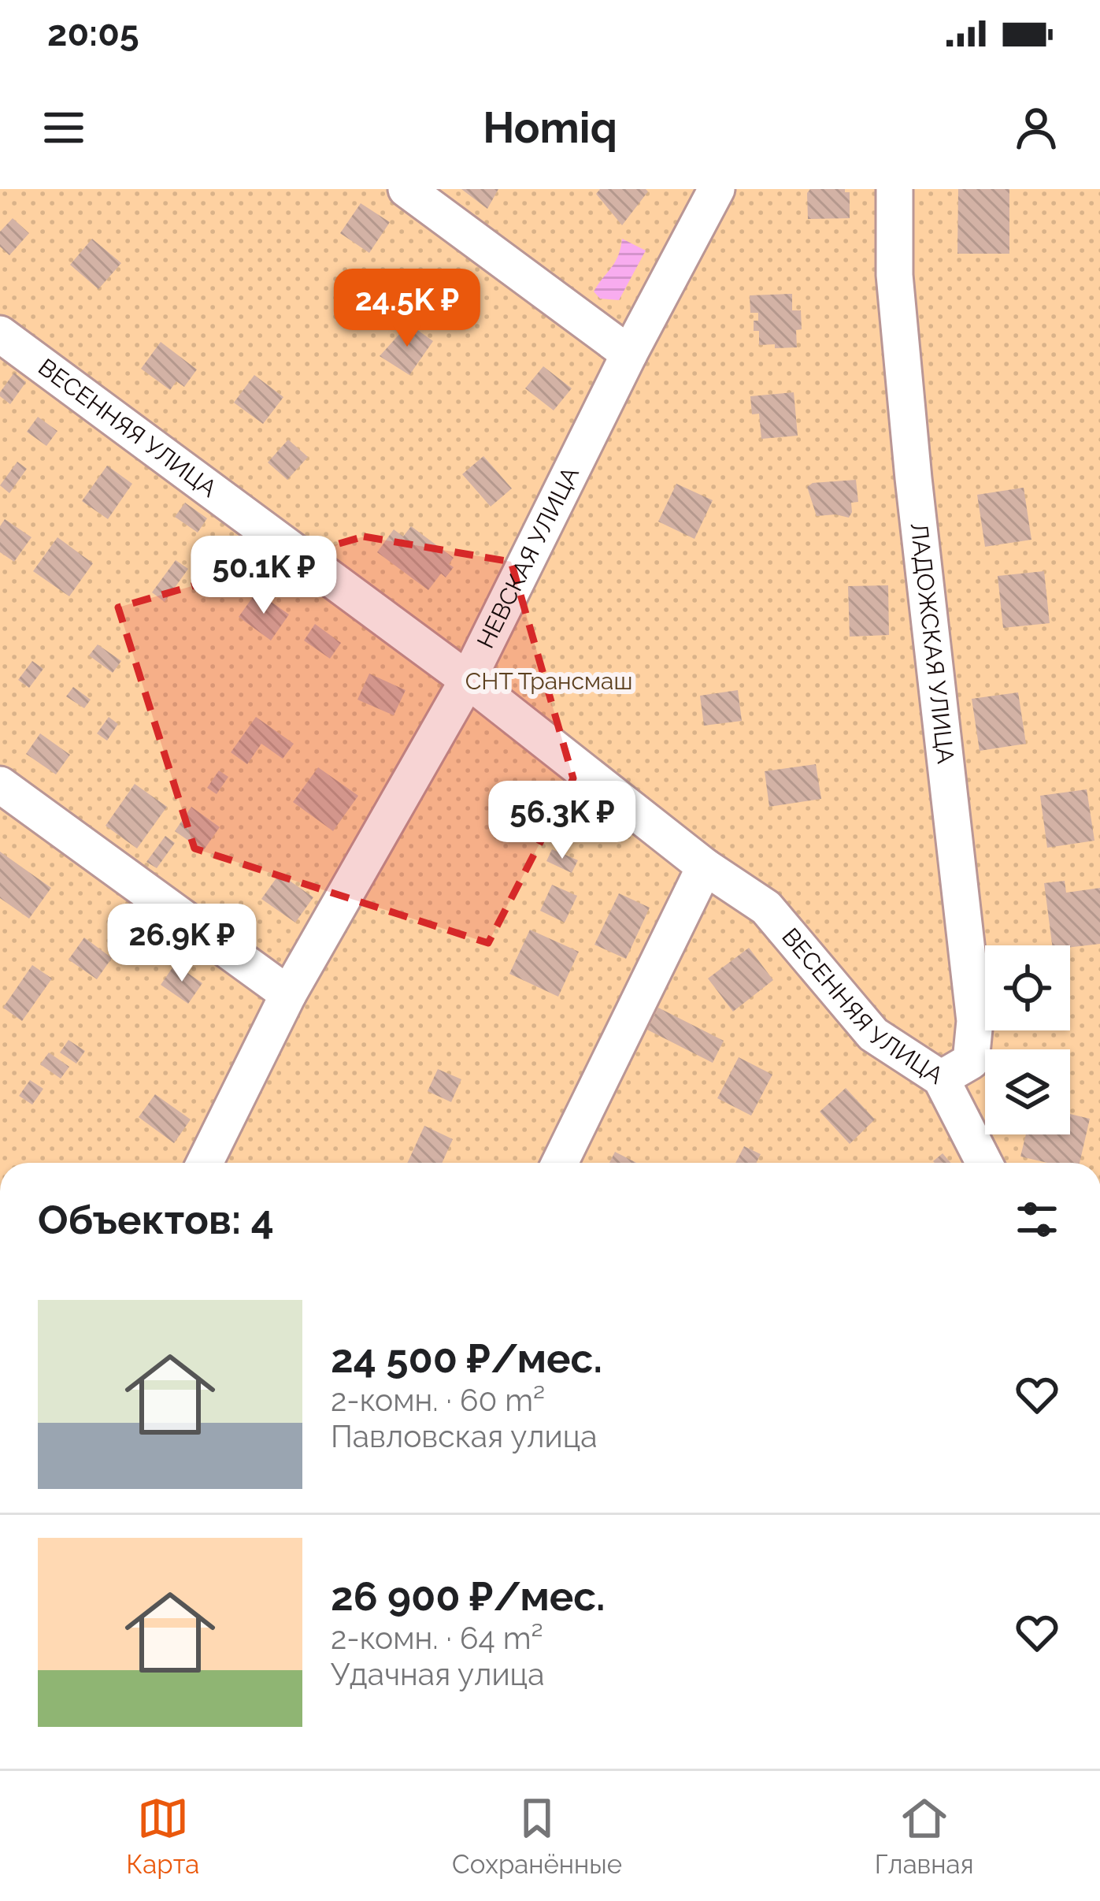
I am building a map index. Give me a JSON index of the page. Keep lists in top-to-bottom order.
{
  "streets": {
    "street": ["ВЕСЕННЯЯ УЛИЦА", "НЕВСКАЯ УЛИЦА", "ЛАДОЖСКАЯ УЛИЦА"]
  },
  "crossings": [
    ["ВЕСЕННЯЯ УЛИЦА", "НЕВСКАЯ УЛИЦА"],
    ["ВЕСЕННЯЯ УЛИЦА", "ЛАДОЖСКАЯ УЛИЦА"]
  ],
  "parks": ["СНТ Трансмаш"],
  "page": {
    "status": "20:05",
    "header": "Homiq",
    "price": [
      "24.5K ₽",
      "50.1K ₽",
      "56.3K ₽",
      "26.9K ₽"
    ],
    "heading": "Объектов: 4",
    "list": [
      {
        "name": "24 500 ₽/мес.",
        "note": "2-комн. · 60 m² · Павловская улица"
      },
      {
        "name": "26 900 ₽/мес.",
        "note": "2-комн. · 64 m² · Удачная улица"
      }
    ],
    "tabs": ["Карта", "Сохранённые", "Главная"]
  }
}
